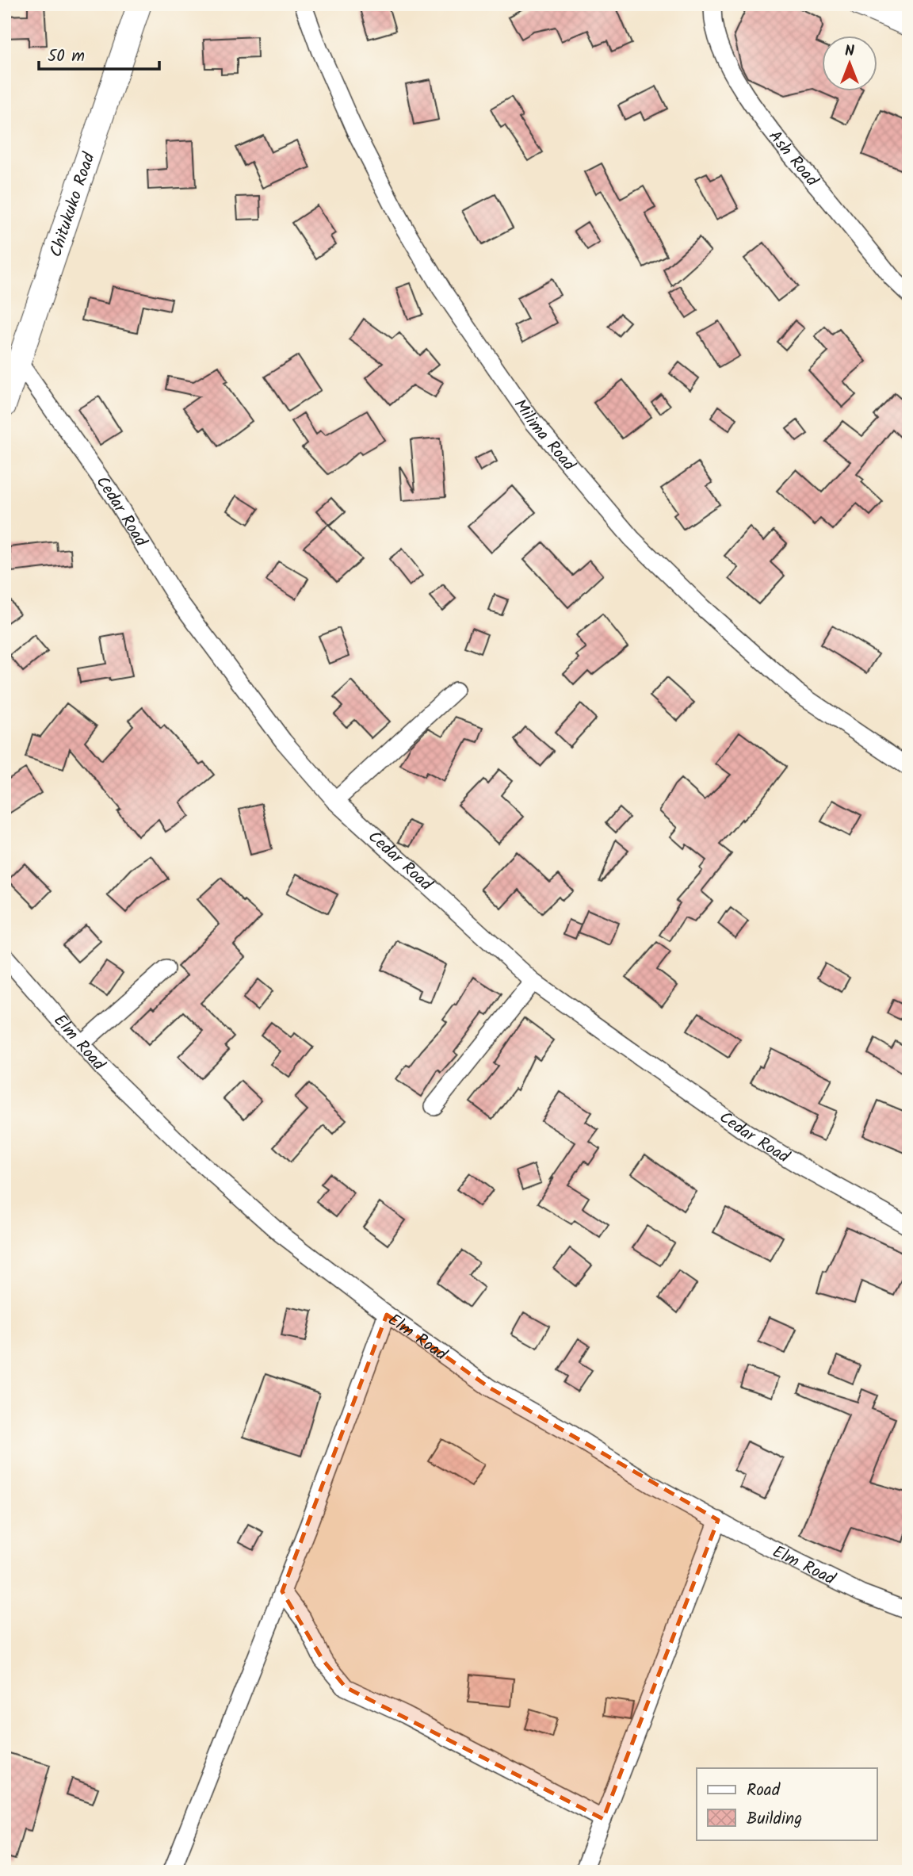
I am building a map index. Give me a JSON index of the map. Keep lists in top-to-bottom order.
{
  "streets": {
    "street": [
      "Ash Road",
      "Chitukuko Road",
      "Milima Road",
      "Cedar Road",
      "Elm Road"
    ]
  },
  "crossings": [
    ["Chitukuko Road", "Cedar Road"]
  ],
  "legend": ["Road", "Building"],
  "scale_bar": "50 m",
  "north": "top"
}
